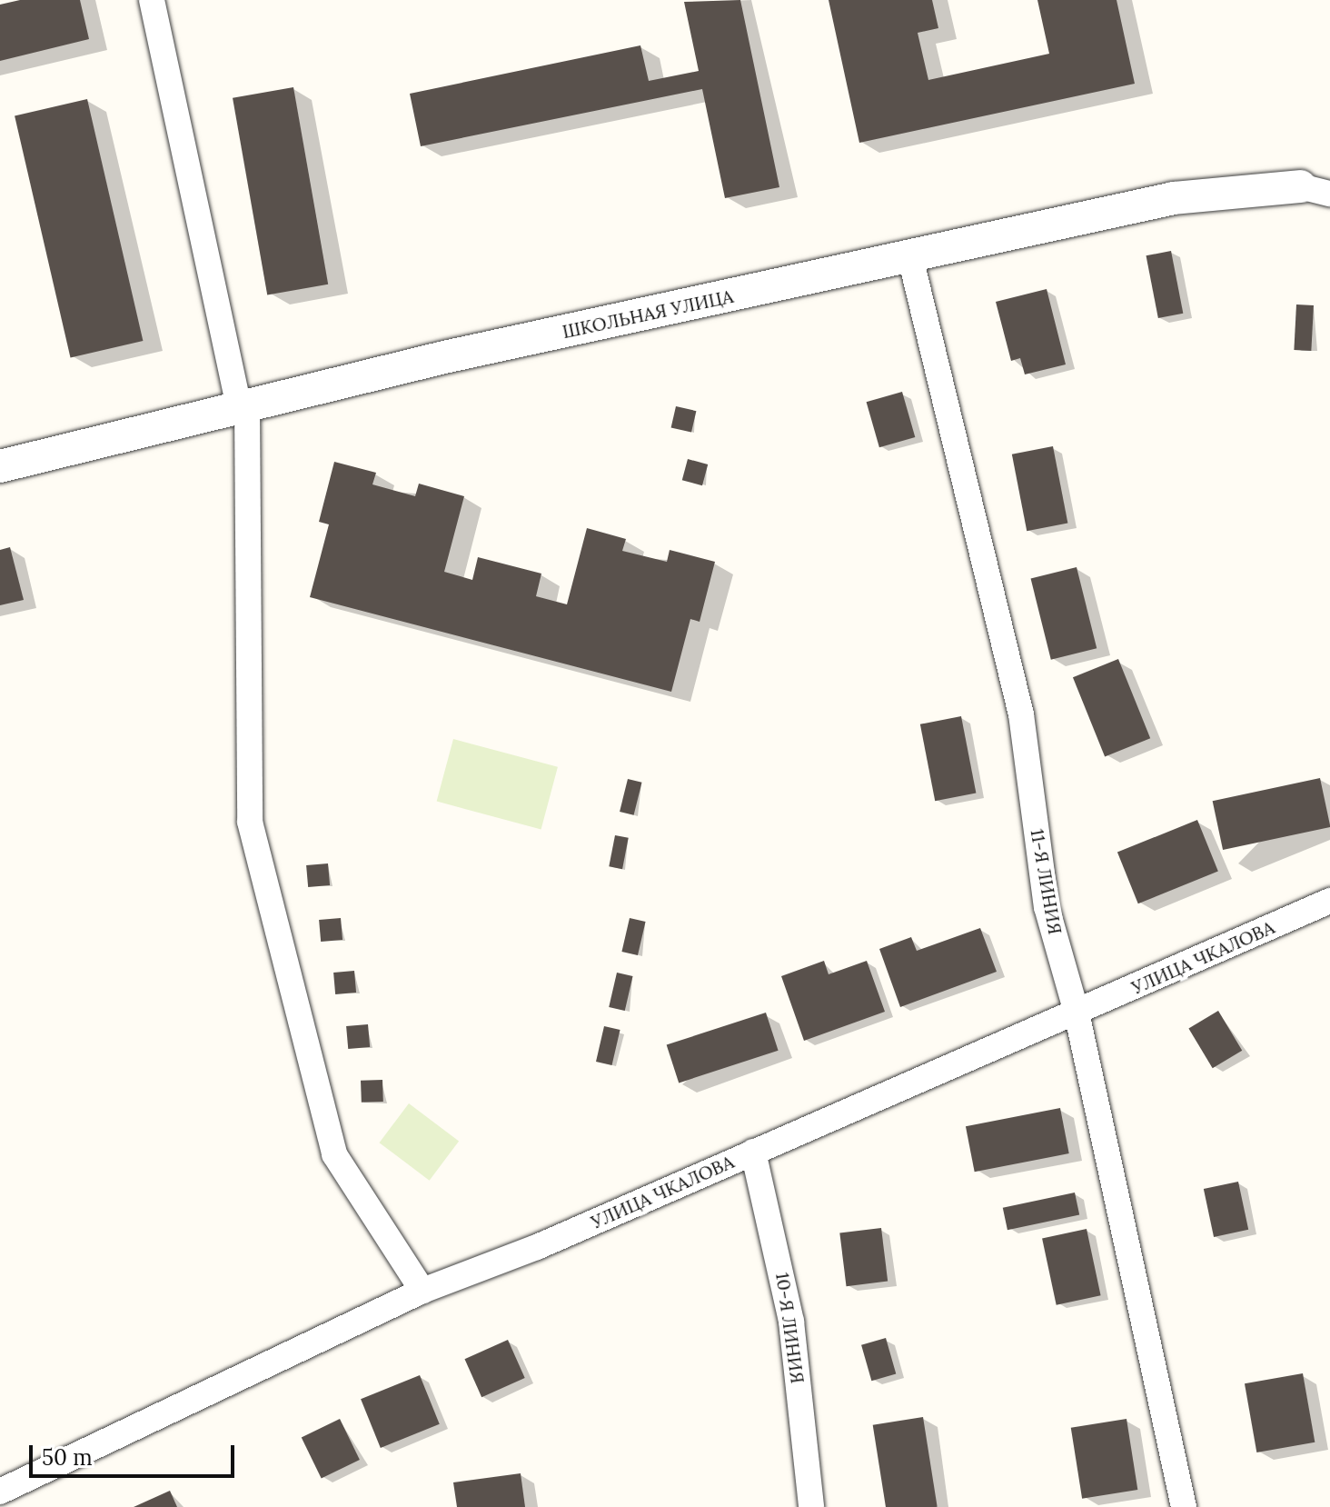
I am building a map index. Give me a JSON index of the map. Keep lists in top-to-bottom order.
{
  "streets": {
    "street": [
      "ШКОЛЬНАЯ УЛИЦА",
      "11-Я ЛИНИЯ",
      "УЛИЦА ЧКАЛОВА",
      "10-Я ЛИНИЯ"
    ]
  },
  "crossings": [
    ["ШКОЛЬНАЯ УЛИЦА", "11-Я ЛИНИЯ"],
    ["11-Я ЛИНИЯ", "УЛИЦА ЧКАЛОВА"],
    ["УЛИЦА ЧКАЛОВА", "10-Я ЛИНИЯ"]
  ],
  "scale_bar": "50 m"
}
